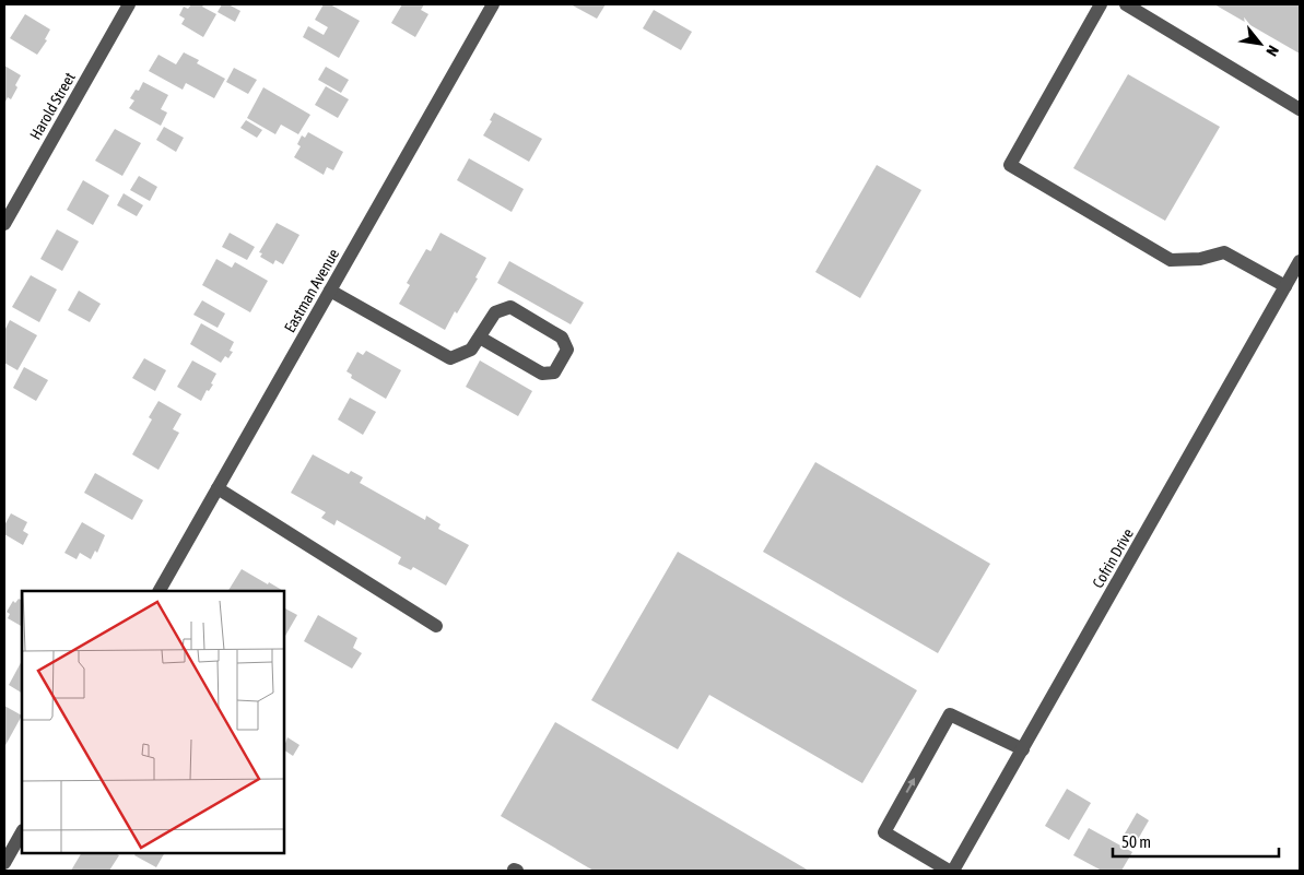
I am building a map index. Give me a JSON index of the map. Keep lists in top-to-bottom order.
{
  "streets": {
    "street": ["Harold Street", "Eastman Avenue", "Cofrin Drive"]
  },
  "scale_bar": "50 m",
  "north": "bottom right"
}
